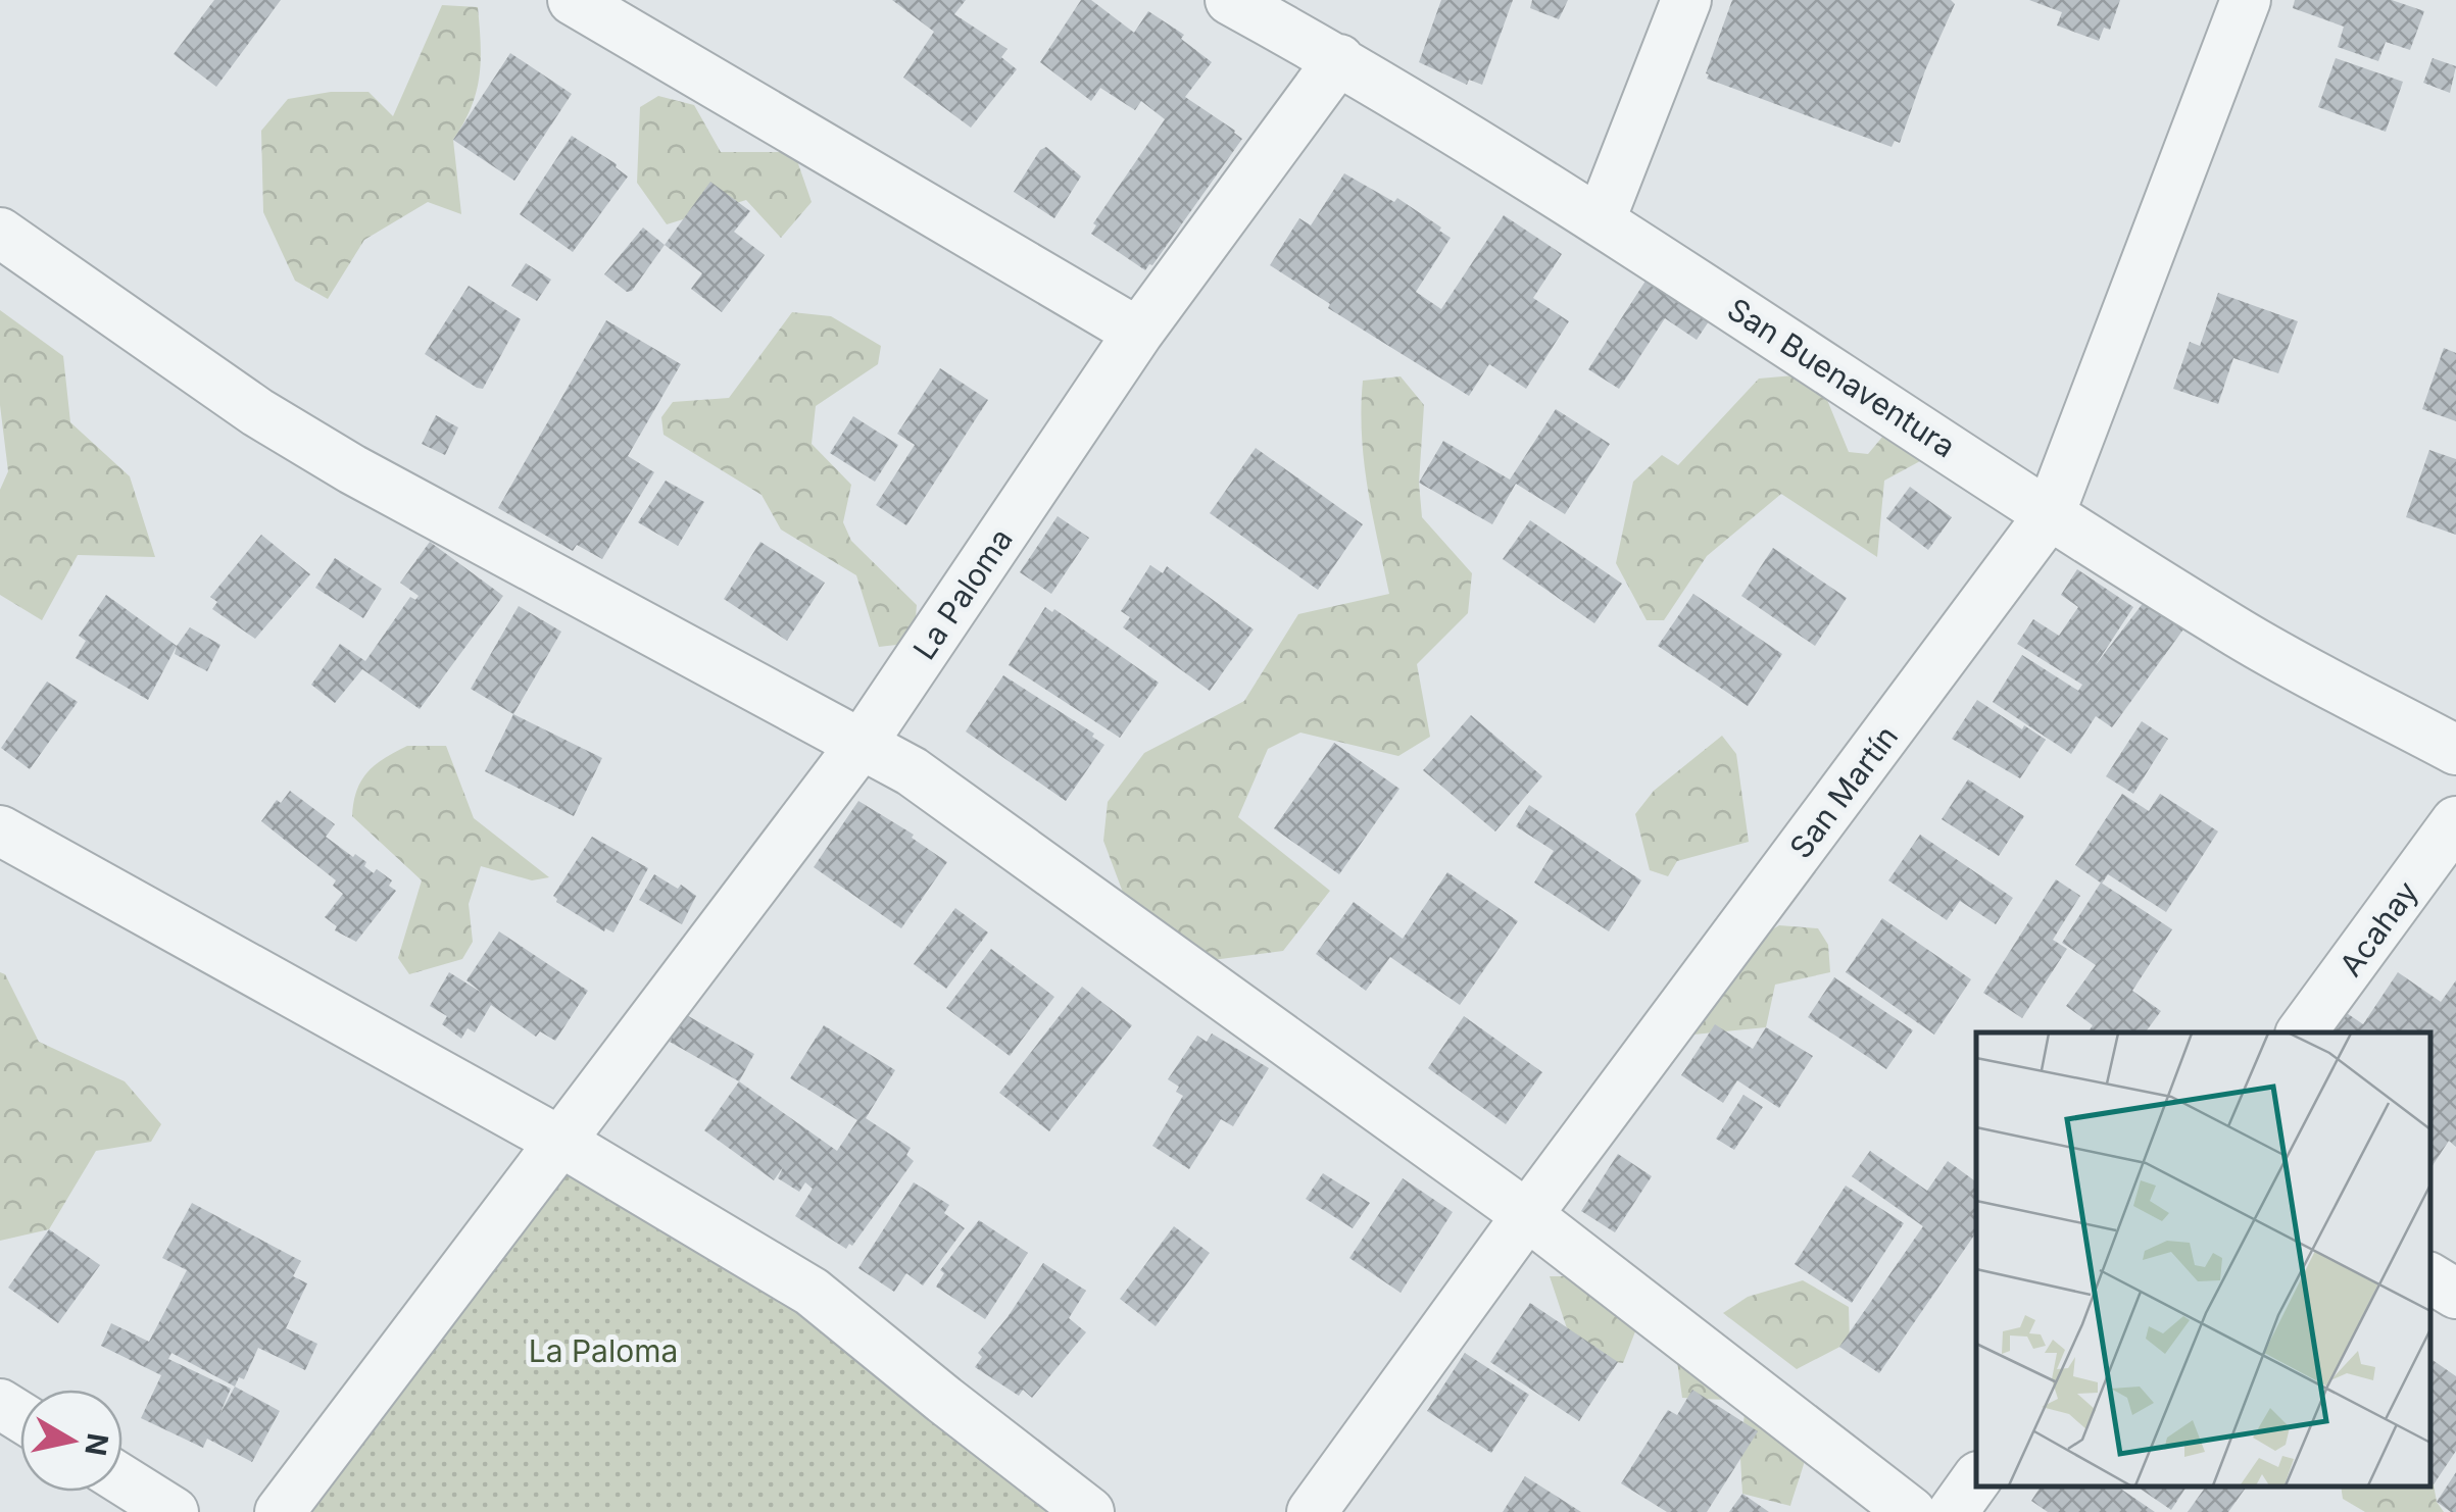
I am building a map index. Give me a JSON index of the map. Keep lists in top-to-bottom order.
{
  "streets": {
    "street": [
      "San Buenaventura",
      "La Paloma",
      "San Martín",
      "Acahay"
    ]
  },
  "crossings": [
    ["San Buenaventura", "La Paloma"],
    ["San Buenaventura", "San Martín"]
  ],
  "parks": ["La Paloma"],
  "north": "right"
}
